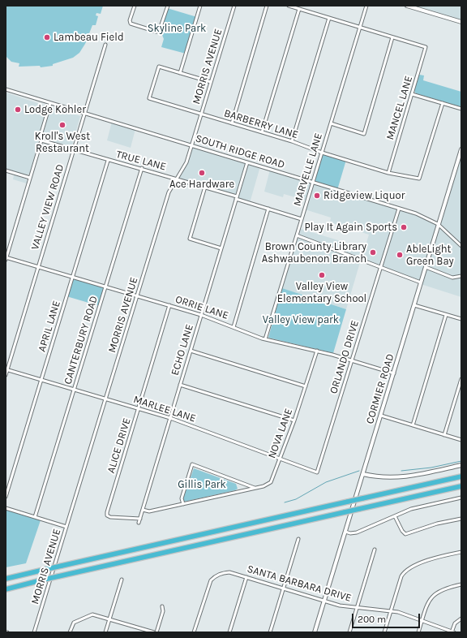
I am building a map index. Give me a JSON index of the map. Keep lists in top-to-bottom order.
{
  "streets": {
    "street": [
      "MORRIS AVENUE",
      "MANCEL LANE",
      "BARBERRY LANE",
      "SOUTH RIDGE ROAD",
      "TRUE LANE",
      "MARVELLE LANE",
      "VALLEY VIEW ROAD",
      "ORRIE LANE",
      "APRIL LANE",
      "CANTERBURY ROAD",
      "ECHO LANE",
      "ORLANDO DRIVE",
      "CORMIER ROAD",
      "MARLEE LANE",
      "NOVA LANE",
      "ALICE DRIVE",
      "SANTA BARBARA DRIVE"
    ]
  },
  "crossings": [
    ["MORRIS AVENUE", "BARBERRY LANE"],
    ["MORRIS AVENUE", "SOUTH RIDGE ROAD"],
    ["MORRIS AVENUE", "TRUE LANE"],
    ["MORRIS AVENUE", "ORRIE LANE"],
    ["MORRIS AVENUE", "MARLEE LANE"],
    ["MANCEL LANE", "BARBERRY LANE"],
    ["BARBERRY LANE", "MARVELLE LANE"],
    ["SOUTH RIDGE ROAD", "MARVELLE LANE"],
    ["SOUTH RIDGE ROAD", "VALLEY VIEW ROAD"],
    ["SOUTH RIDGE ROAD", "ECHO LANE"],
    ["SOUTH RIDGE ROAD", "ORLANDO DRIVE"],
    ["SOUTH RIDGE ROAD", "CORMIER ROAD"],
    ["TRUE LANE", "MARVELLE LANE"],
    ["TRUE LANE", "VALLEY VIEW ROAD"],
    ["TRUE LANE", "APRIL LANE"],
    ["TRUE LANE", "CANTERBURY ROAD"],
    ["TRUE LANE", "ECHO LANE"],
    ["MARVELLE LANE", "ORRIE LANE"],
    ["VALLEY VIEW ROAD", "ORRIE LANE"],
    ["VALLEY VIEW ROAD", "MARLEE LANE"],
    ["ORRIE LANE", "APRIL LANE"],
    ["ORRIE LANE", "CANTERBURY ROAD"],
    ["ORRIE LANE", "ECHO LANE"],
    ["ORRIE LANE", "ORLANDO DRIVE"],
    ["ORRIE LANE", "CORMIER ROAD"],
    ["ORRIE LANE", "NOVA LANE"],
    ["ORRIE LANE", "ALICE DRIVE"],
    ["APRIL LANE", "MARLEE LANE"],
    ["CANTERBURY ROAD", "MARLEE LANE"],
    ["ECHO LANE", "MARLEE LANE"],
    ["ECHO LANE", "NOVA LANE"],
    ["ECHO LANE", "ALICE DRIVE"],
    ["ORLANDO DRIVE", "MARLEE LANE"],
    ["CORMIER ROAD", "SANTA BARBARA DRIVE"],
    ["MARLEE LANE", "NOVA LANE"],
    ["MARLEE LANE", "ALICE DRIVE"]
  ],
  "parks": ["Skyline Park", "Valley View park", "Gillis Park"],
  "places": [
    "Lambeau Field",
    "Lodge Kohler",
    "Kroll's West Restaurant",
    "Ace Hardware",
    "Ridgeview Liquor",
    "Play It Again Sports",
    "Brown County Library Ashwaubenon Branch",
    "AbleLight Green Bay",
    "Valley View Elementary School"
  ],
  "scale_bar": "200 m"
}
